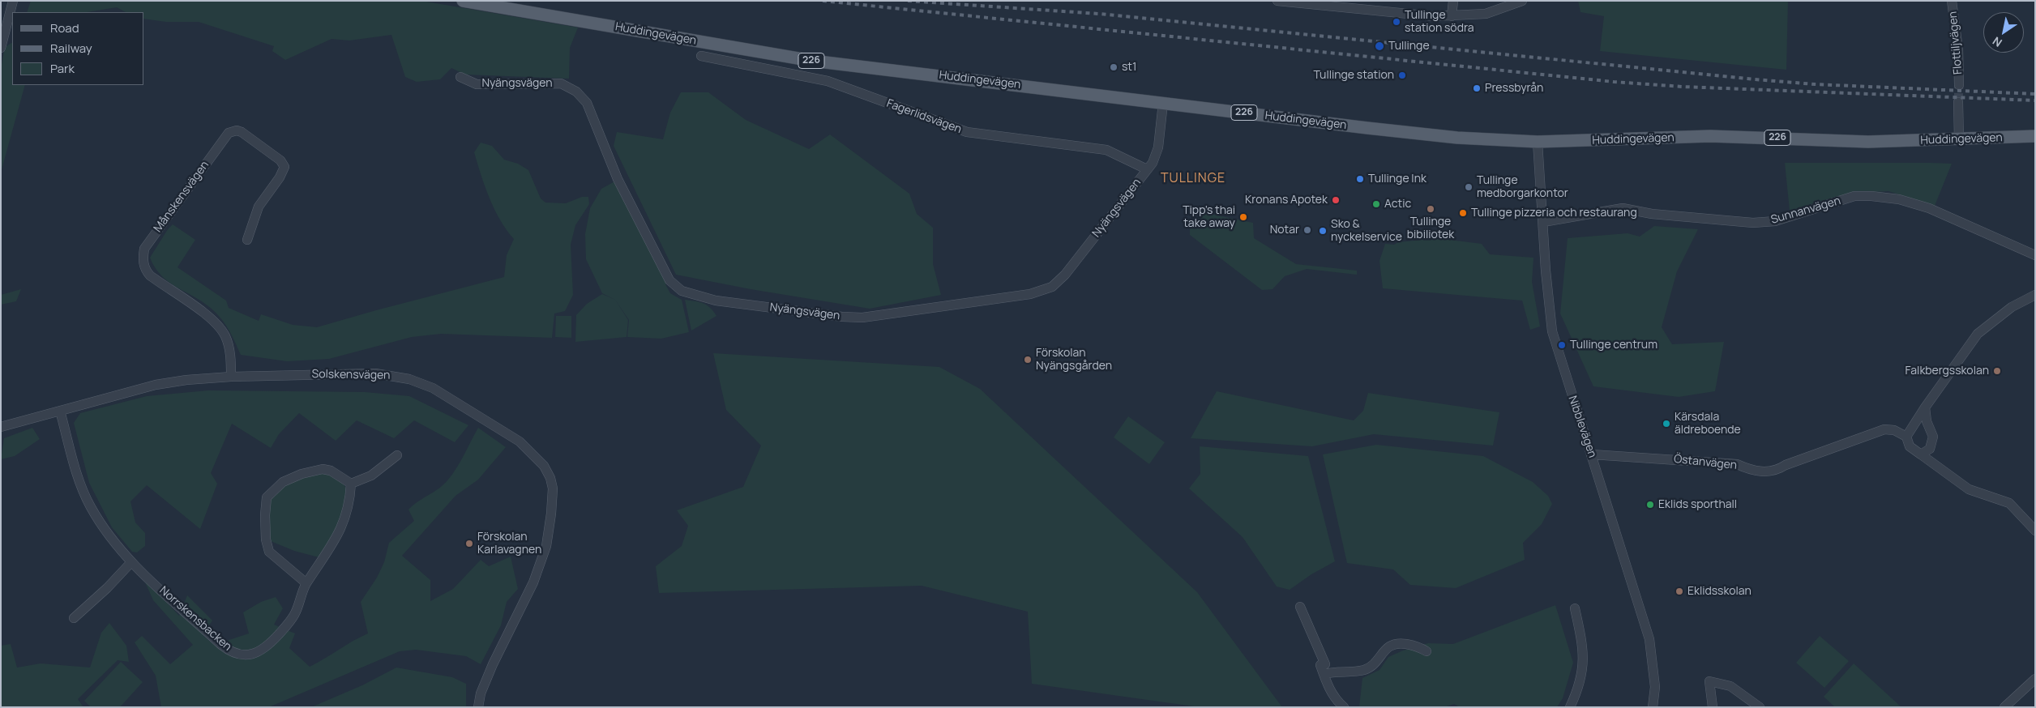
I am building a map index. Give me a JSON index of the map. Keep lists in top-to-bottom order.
{
  "streets": {
    "main road": ["Huddingevägen", "226"],
    "street": [
      "Flottiljvägen",
      "Nyängsvägen",
      "Fagerlidsvägen",
      "Månskensvägen",
      "Sunnanvägen",
      "Solskensvägen",
      "Nibblevägen",
      "Östanvägen",
      "Norrskensbacken"
    ]
  },
  "crossings": [
    ["Huddingevägen", "Nyängsvägen"],
    ["Huddingevägen", "Nibblevägen"],
    ["Nyängsvägen", "Fagerlidsvägen"],
    ["Månskensvägen", "Solskensvägen"],
    ["Sunnanvägen", "Nibblevägen"],
    ["Solskensvägen", "Norrskensbacken"],
    ["Nibblevägen", "Östanvägen"]
  ],
  "districts": ["TULLINGE"],
  "places": [
    "Tullinge station södra",
    "Tullinge",
    "st1",
    "Tullinge station",
    "Pressbyrån",
    "Tullinge Ink",
    "Tullinge medborgarkontor",
    "Kronans Apotek",
    "Actic",
    "Tullinge bibiliotek",
    "Tullinge pizzeria och restaurang",
    "Tipp's thai take away",
    "Notar",
    "Sko & nyckelservice",
    "Tullinge centrum",
    "Förskolan Nyängsgården",
    "Falkbergsskolan",
    "Kärsdala äldreboende",
    "Eklids sporthall",
    "Förskolan Karlavagnen",
    "Eklidsskolan"
  ],
  "legend": ["Road", "Railway", "Park"],
  "north": "bottom left"
}
